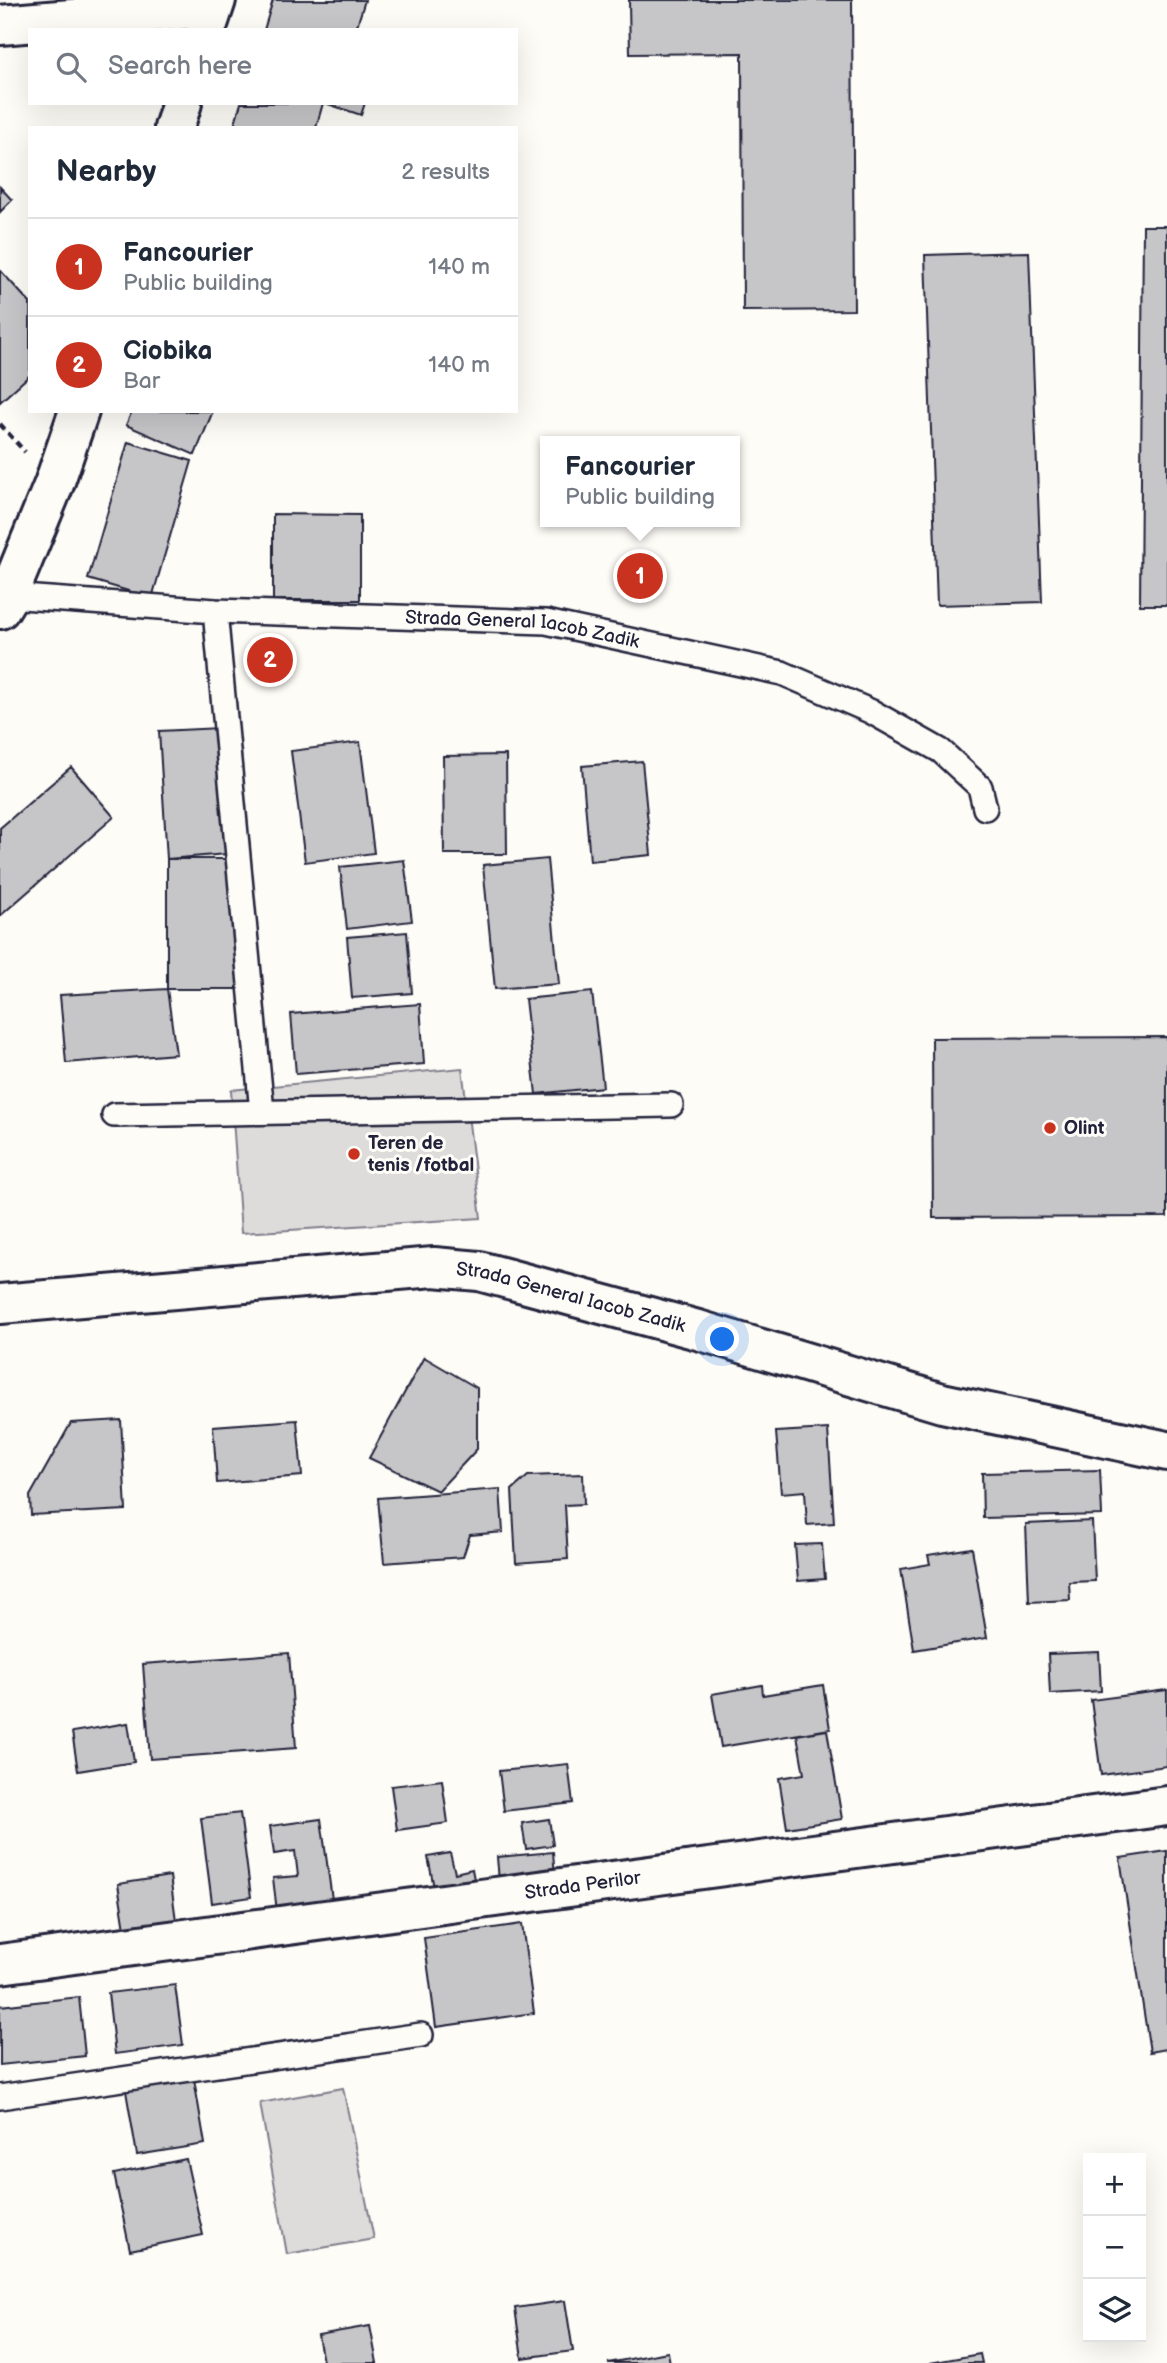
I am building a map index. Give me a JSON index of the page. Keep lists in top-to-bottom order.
{
  "streets": {
    "street": ["Strada General Iacob Zadik", "Strada Perilor"]
  },
  "places": ["Olint", "Teren de tenis /fotbal"],
  "page": {
    "search": "Search here",
    "heading": ["Nearby", "2 results"],
    "list": [
      {
        "mark": "1",
        "name": "Fancourier",
        "note": "Public building",
        "value": "140 m"
      },
      {
        "mark": "2",
        "name": "Ciobika",
        "note": "Bar",
        "value": "140 m"
      }
    ],
    "popup": ["Fancourier", "Public building"],
    "pins": ["1", "2"],
    "map_buttons": ["+", "−"]
  }
}
